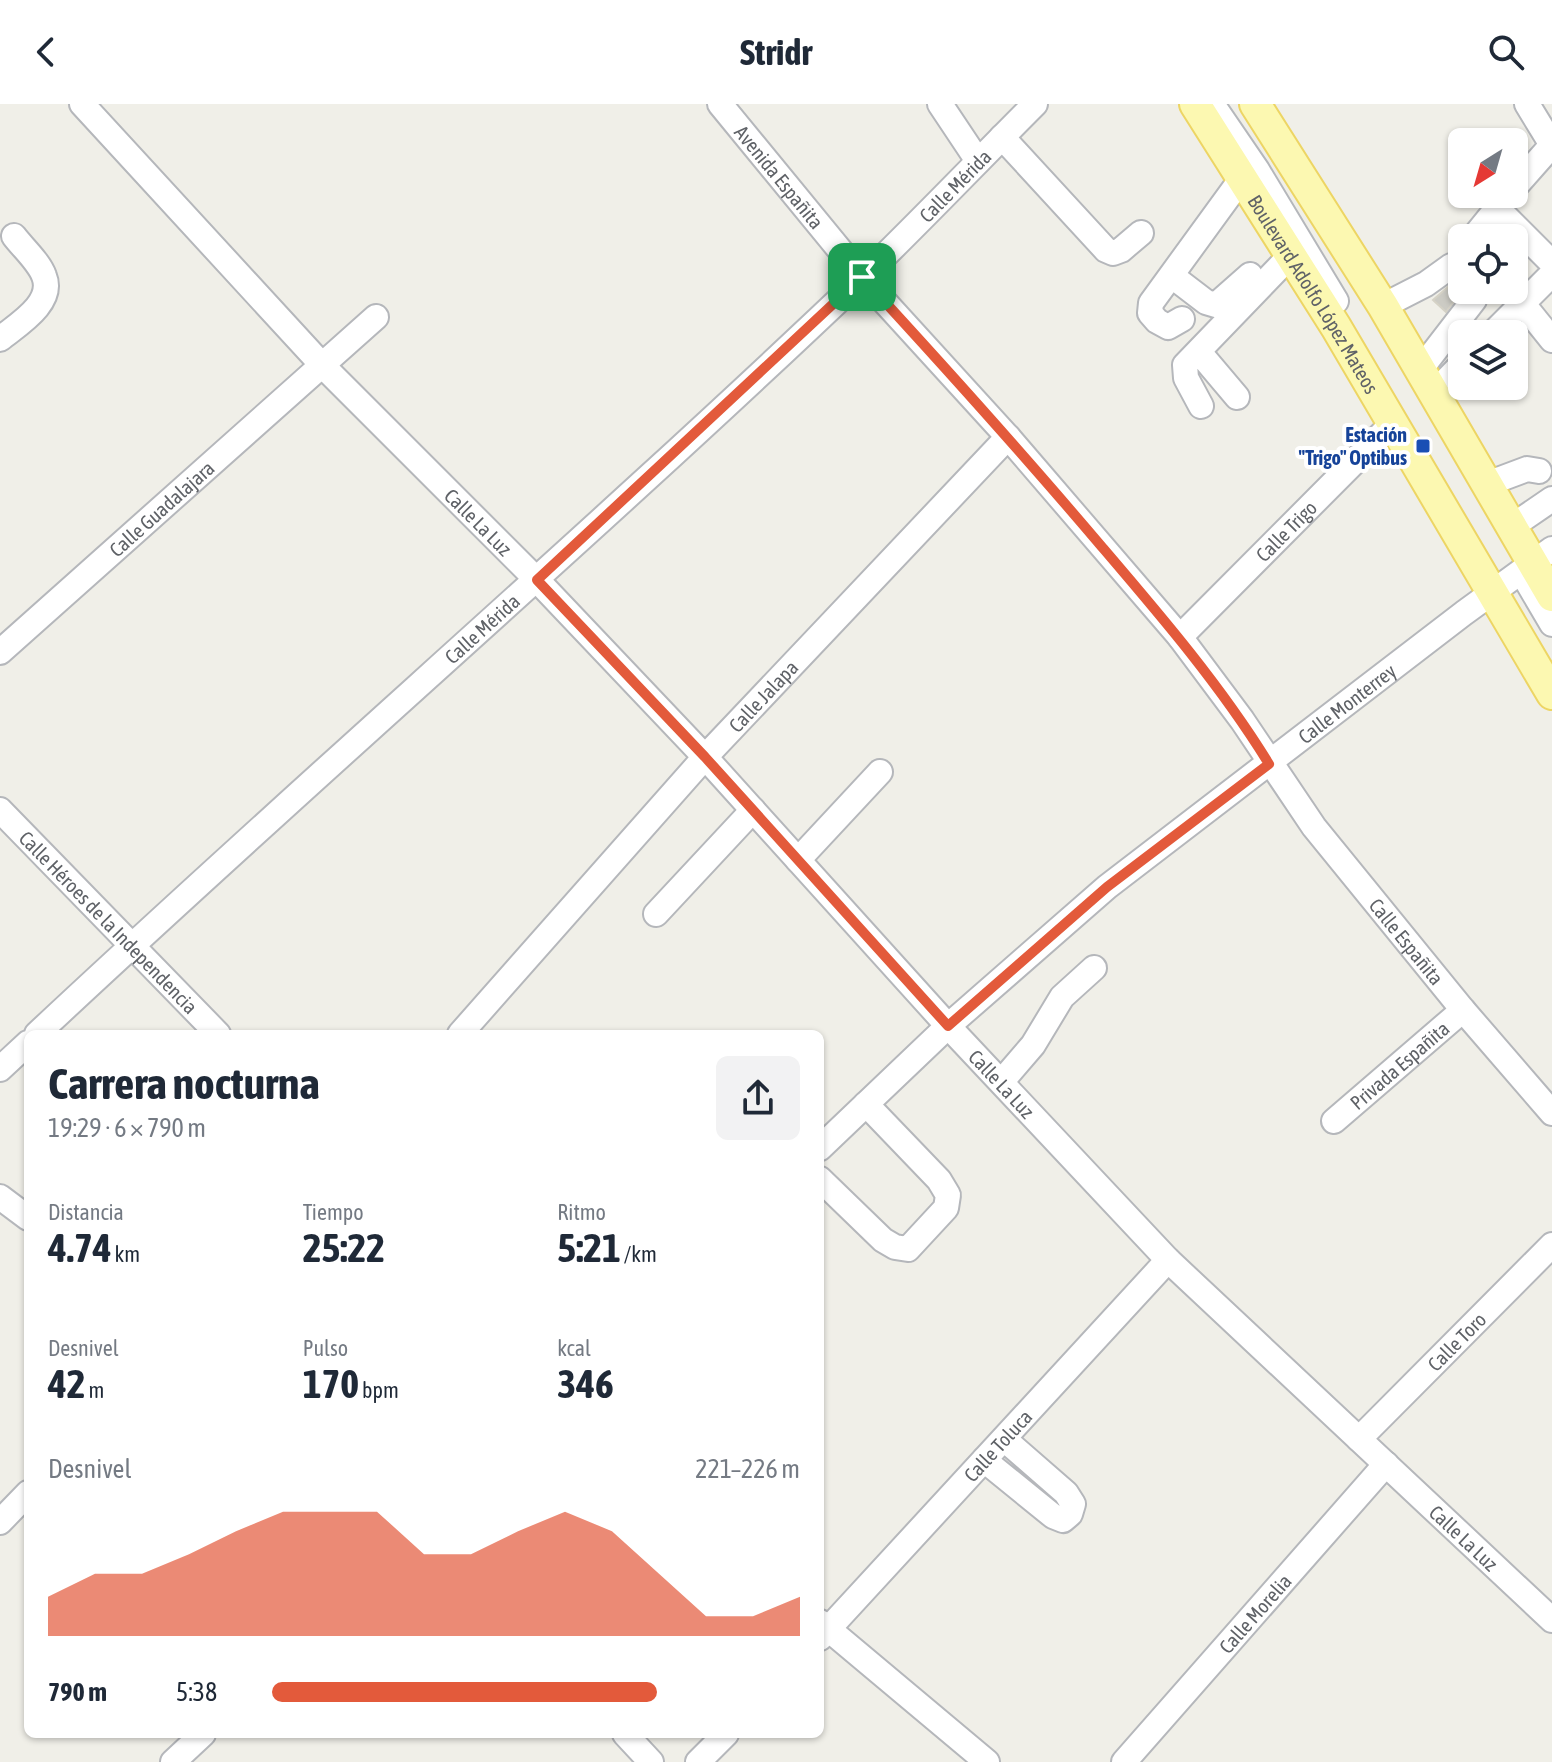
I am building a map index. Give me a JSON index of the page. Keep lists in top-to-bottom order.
{
  "streets": {
    "main road": ["Boulevard Adolfo López Mateos"],
    "street": [
      "Avenida Españita",
      "Calle Mérida",
      "Calle Guadalajara",
      "Calle La Luz",
      "Calle Trigo",
      "Calle Jalapa",
      "Calle Monterrey",
      "Calle Héroes de la Independencia",
      "Calle Españita",
      "Privada Españita",
      "Calle Toro",
      "Calle Toluca",
      "Calle Morelia"
    ]
  },
  "crossings": [
    ["Avenida Españita", "Calle Mérida"],
    ["Avenida Españita", "Calle Trigo"],
    ["Avenida Españita", "Calle Jalapa"],
    ["Avenida Españita", "Calle Monterrey"],
    ["Avenida Españita", "Calle Españita"],
    ["Calle Mérida", "Calle La Luz"],
    ["Calle Mérida", "Calle Héroes de la Independencia"],
    ["Boulevard Adolfo López Mateos", "Calle Trigo"],
    ["Boulevard Adolfo López Mateos", "Calle Monterrey"],
    ["Calle Guadalajara", "Calle La Luz"],
    ["Calle La Luz", "Calle Jalapa"],
    ["Calle La Luz", "Calle Monterrey"],
    ["Calle La Luz", "Calle Toro"],
    ["Calle La Luz", "Calle Toluca"],
    ["Calle La Luz", "Calle Morelia"],
    ["Calle Monterrey", "Calle Españita"],
    ["Calle Españita", "Privada Españita"]
  ],
  "places": {
    "transit": ["Estación \"Trigo\" Optibus"]
  },
  "north": "bottom left",
  "page": {
    "header": "Stridr",
    "heading": ["Carrera nocturna", "19:29 · 6 × 790 m"],
    "stats": [
      ["Distancia", "4.74 km"],
      ["Tiempo", "25:22"],
      ["Ritmo", "5:21 /km"],
      ["Desnivel", "42 m"],
      ["Pulso", "170 bpm"],
      ["kcal", "346"]
    ],
    "chart": ["Desnivel", "221–226 m"],
    "list": [
      {
        "name": "790 m",
        "note": "5:38"
      }
    ]
  }
}
